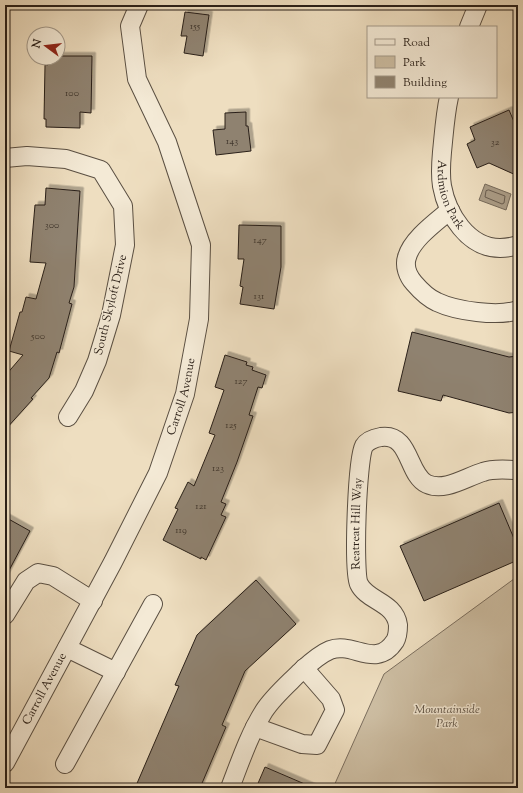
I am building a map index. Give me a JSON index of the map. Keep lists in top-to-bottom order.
{
  "streets": {
    "street": [
      "Ardmion Park",
      "South Skyloft Drive",
      "Carroll Avenue",
      "Reatreat Hill Way"
    ]
  },
  "parks": ["Mountainside Park"],
  "house_numbers": [
    "155",
    "100",
    "143",
    "32",
    "300",
    "147",
    "131",
    "500",
    "127",
    "125",
    "123",
    "121",
    "119"
  ],
  "legend": ["Road", "Park", "Building"],
  "north": "left"
}
